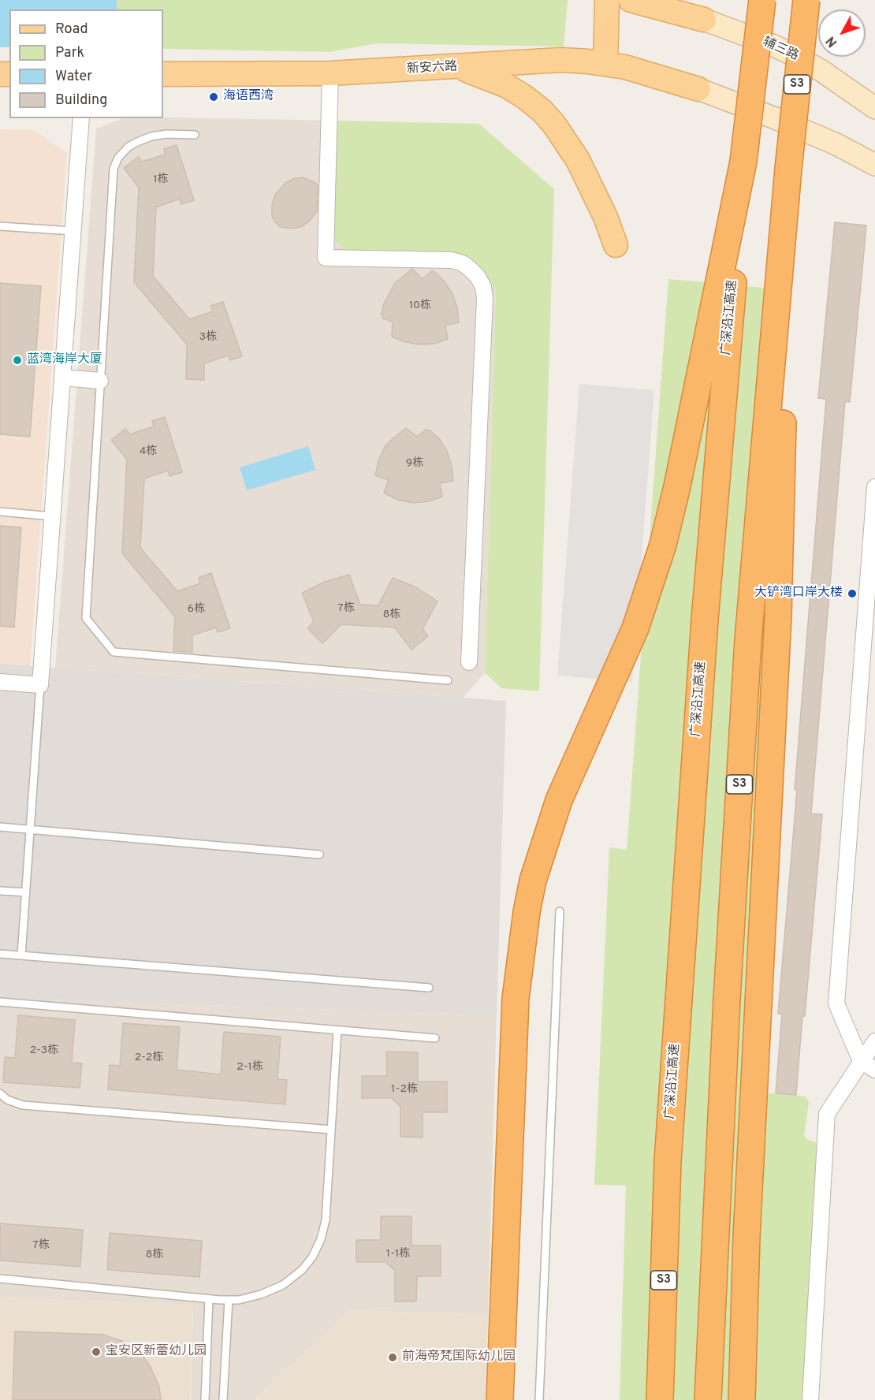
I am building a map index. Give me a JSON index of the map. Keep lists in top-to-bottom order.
{
  "streets": {
    "highway": ["S3", "广深沿江高速"],
    "main road": ["辅三路", "新安六路"]
  },
  "places": [
    "海语西湾",
    "蓝湾海岸大厦",
    "大铲湾口岸大楼",
    "宝安区新蕾幼儿园",
    "前海帝梵国际幼儿园"
  ],
  "house_numbers": [
    "1栋",
    "10栋",
    "3栋",
    "4栋",
    "9栋",
    "7栋",
    "6栋",
    "8栋",
    "2-3栋",
    "2-2栋",
    "2-1栋",
    "1-2栋",
    "7栋",
    "1-1栋",
    "8栋"
  ],
  "legend": [
    "Road",
    "Park",
    "Water",
    "Building"
  ],
  "north": "bottom left"
}
